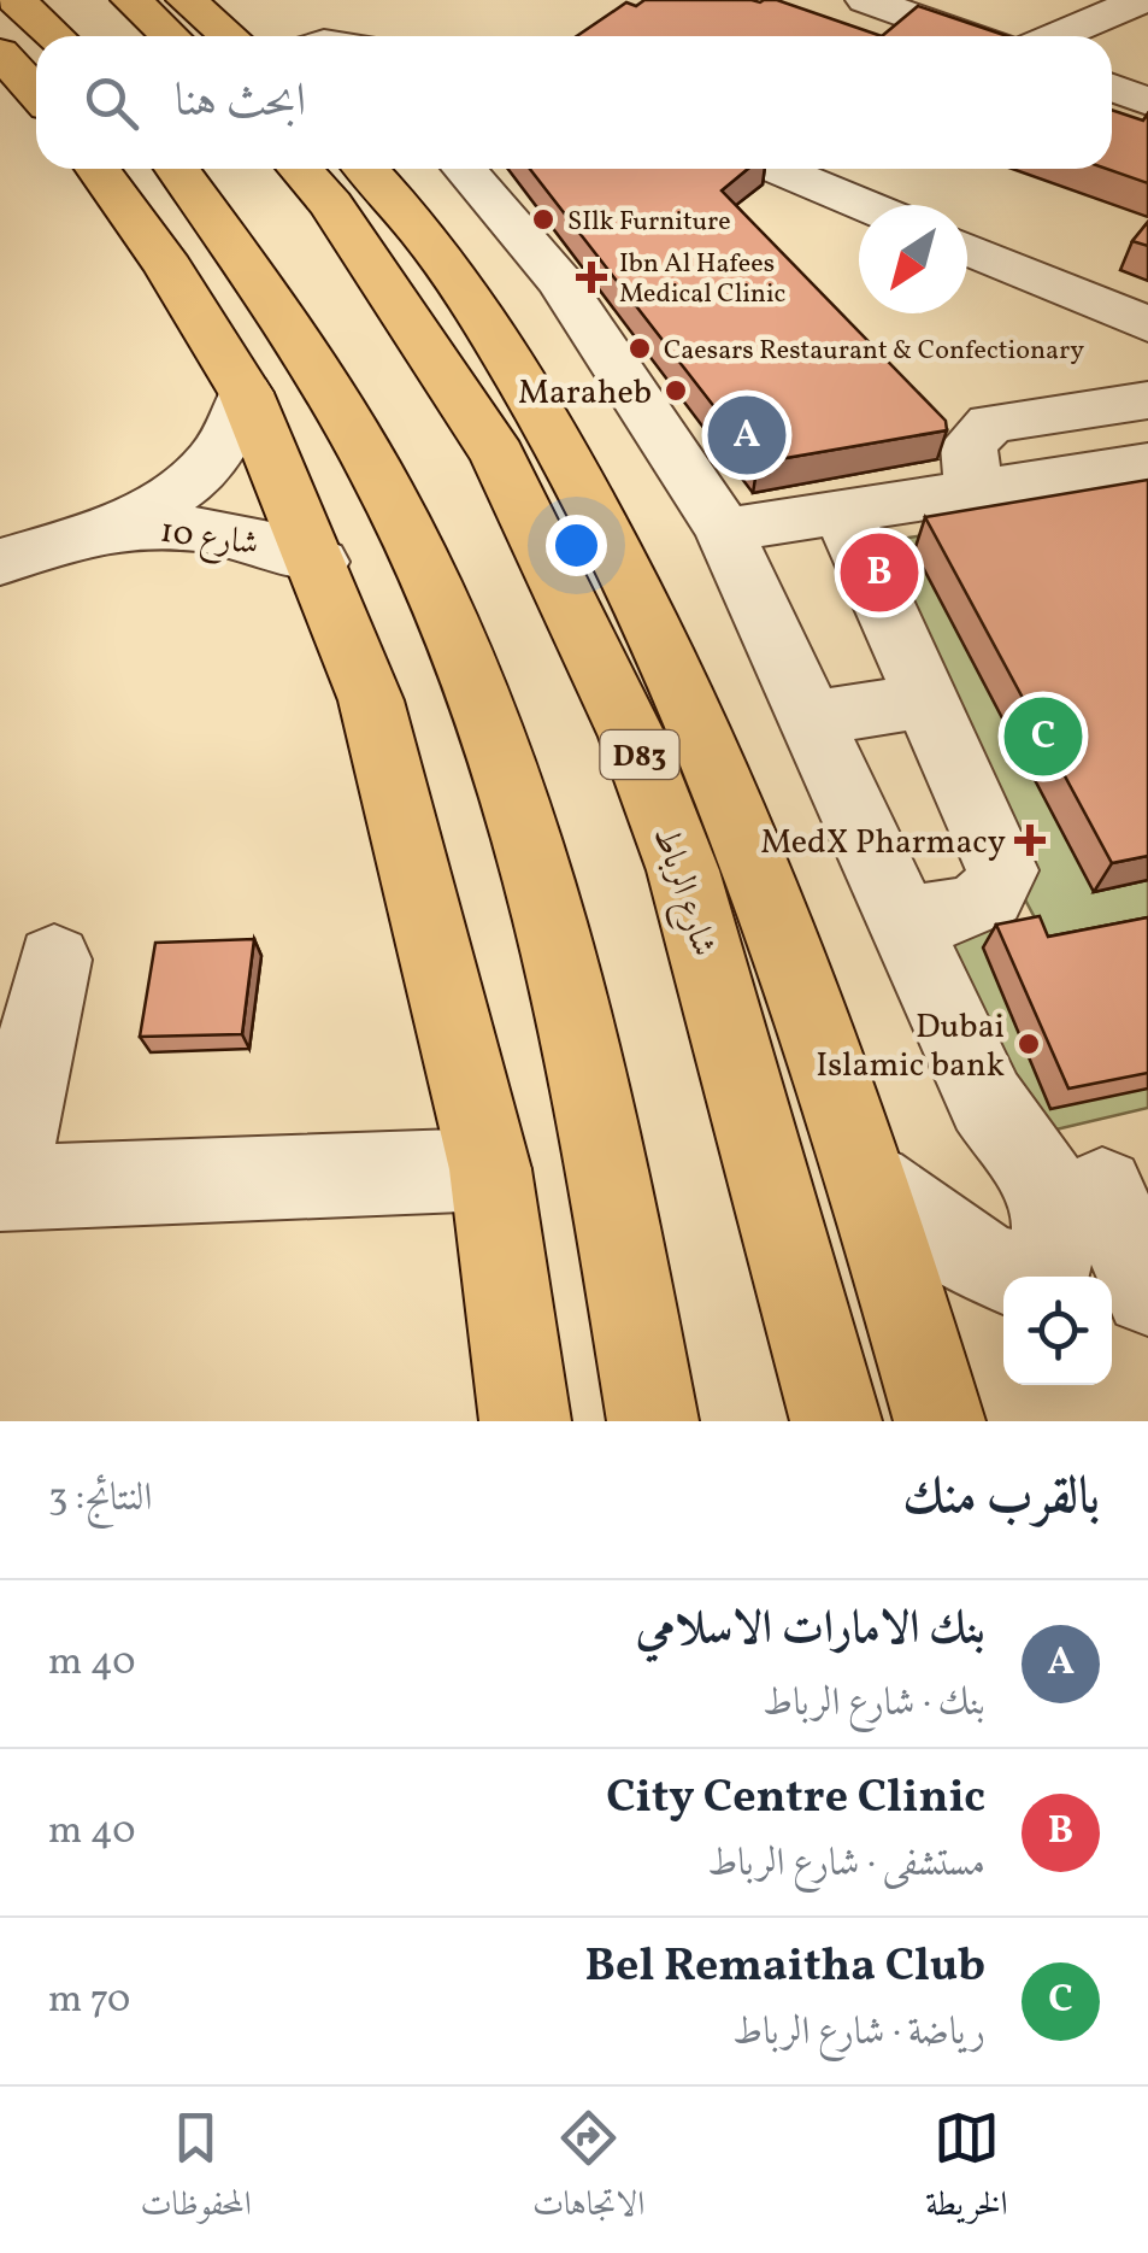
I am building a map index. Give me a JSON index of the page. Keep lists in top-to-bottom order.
{
  "streets": {
    "highway": ["D83", "شارع الرباط"],
    "street": ["شارع 10"]
  },
  "places": {
    "other": [
      "SIlk Furniture",
      "Caesars Restaurant & Confectionary",
      "Maraheb",
      "Dubai Islamic bank"
    ],
    "health": ["Ibn Al Hafees Medical Clinic", "MedX Pharmacy"]
  },
  "north": "bottom left",
  "page": {
    "search": "ابحث هنا",
    "pins": ["A", "B", "C"],
    "heading": ["بالقرب منك", "النتائج: 3"],
    "list": [
      {
        "mark": "A",
        "name": "بنك الامارات الاسلامي",
        "note": "بنك · شارع الرباط",
        "value": "40 m"
      },
      {
        "mark": "B",
        "name": "City Centre Clinic",
        "note": "مستشفى · شارع الرباط",
        "value": "40 m"
      },
      {
        "mark": "C",
        "name": "Bel Remaitha Club",
        "note": "رياضة · شارع الرباط",
        "value": "70 m"
      }
    ],
    "nav": ["الخريطة", "الاتجاهات", "المحفوظات"]
  }
}
